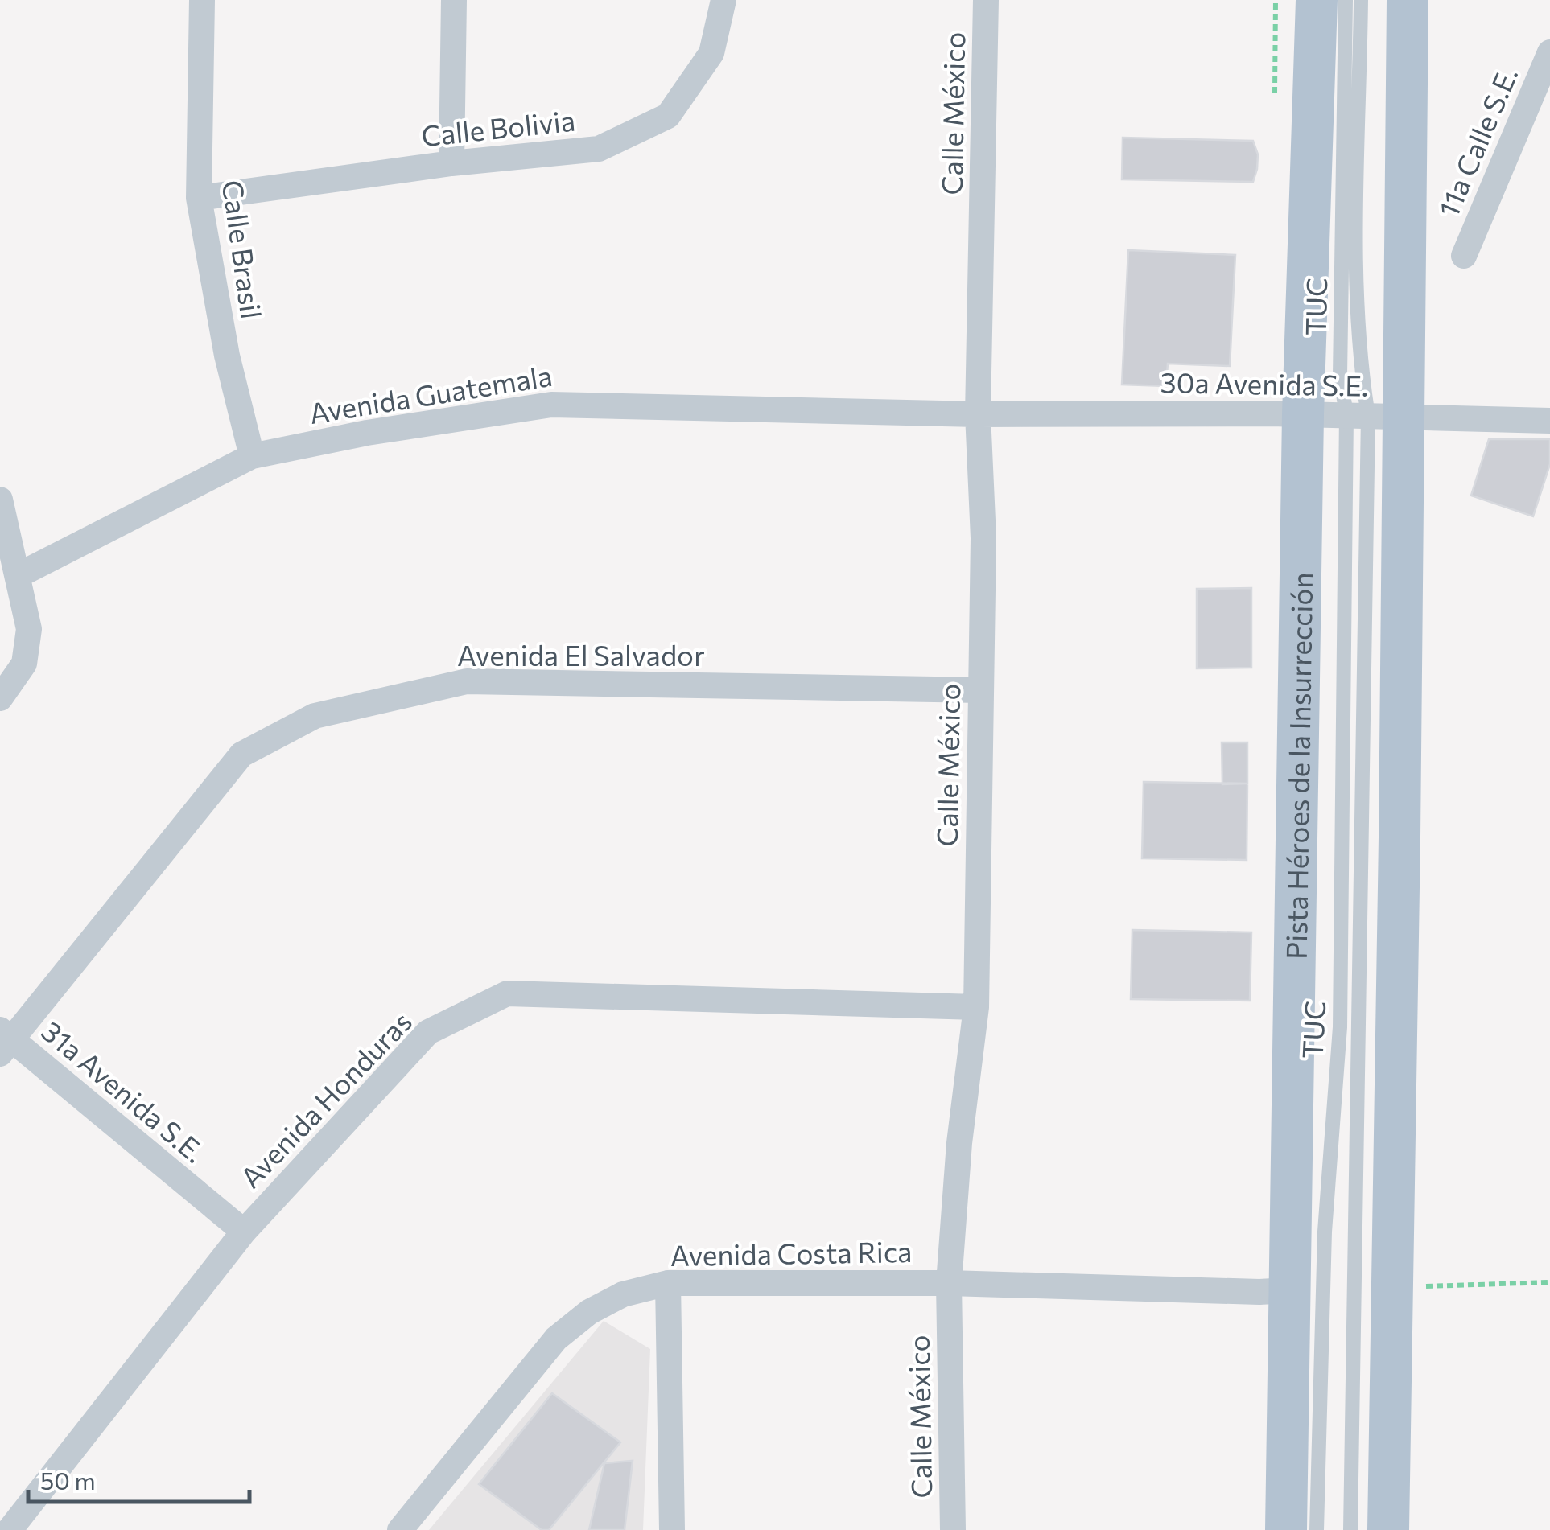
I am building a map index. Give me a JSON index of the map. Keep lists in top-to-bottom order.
{
  "streets": {
    "main road": ["Pista Héroes de la Insurrección"],
    "street": [
      "Calle México",
      "Calle Bolivia",
      "11a Calle S.E.",
      "Calle Brasil",
      "30a Avenida S.E.",
      "Avenida Guatemala",
      "Avenida El Salvador",
      "31a Avenida S.E.",
      "Avenida Honduras",
      "Avenida Costa Rica"
    ],
    "lane": ["TUC"]
  },
  "crossings": [
    ["Calle México", "30a Avenida S.E."],
    ["Calle México", "Avenida Guatemala"],
    ["Calle México", "Avenida El Salvador"],
    ["Calle México", "Avenida Honduras"],
    ["Calle México", "Avenida Costa Rica"],
    ["Calle Bolivia", "Calle Brasil"],
    ["Calle Brasil", "Avenida Guatemala"],
    ["TUC", "30a Avenida S.E."],
    ["30a Avenida S.E.", "Avenida Guatemala"],
    ["30a Avenida S.E.", "Pista Héroes de la Insurrección"],
    ["Avenida El Salvador", "31a Avenida S.E."],
    ["Pista Héroes de la Insurrección", "Avenida Costa Rica"],
    ["31a Avenida S.E.", "Avenida Honduras"]
  ],
  "scale_bar": "50 m"
}
